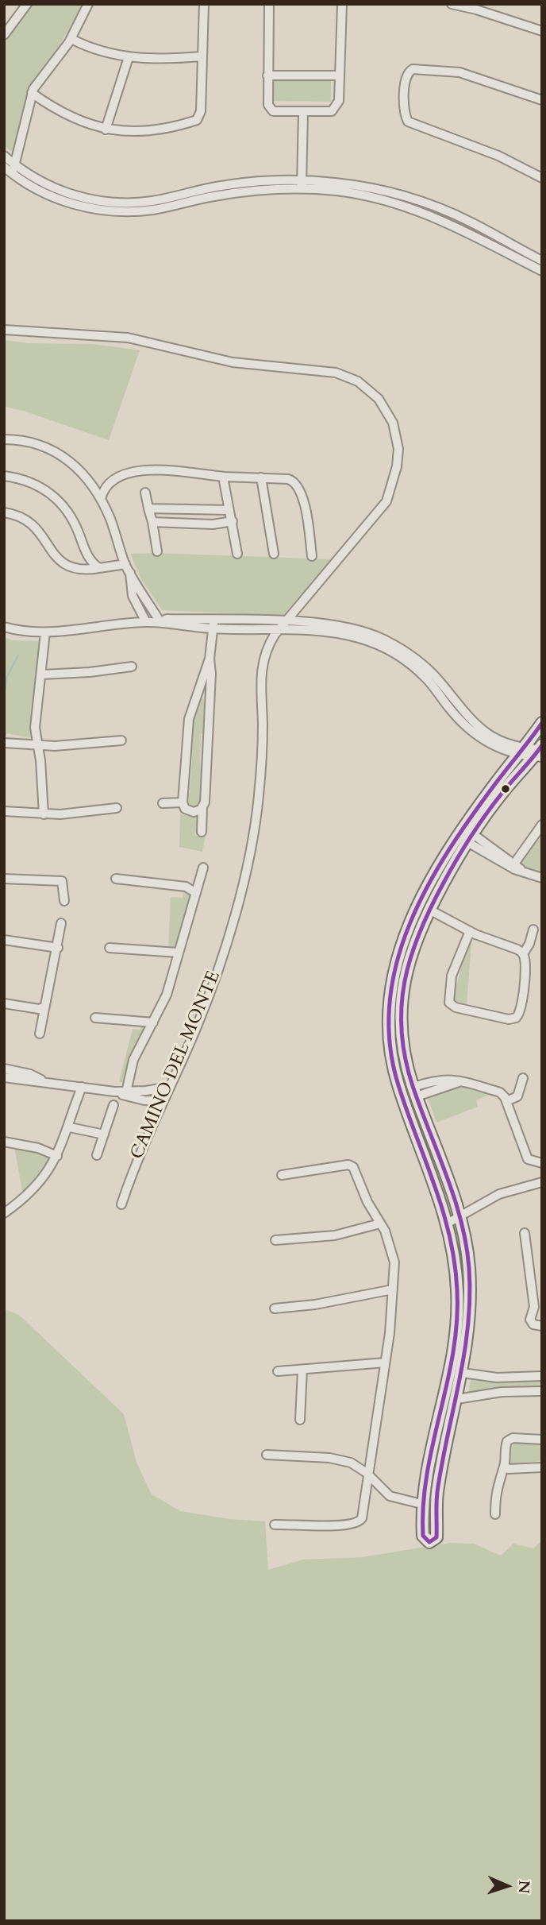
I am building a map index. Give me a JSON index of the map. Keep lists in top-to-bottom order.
{
  "streets": {
    "street": ["CAMINO DEL MONTE"]
  },
  "north": "right"
}
